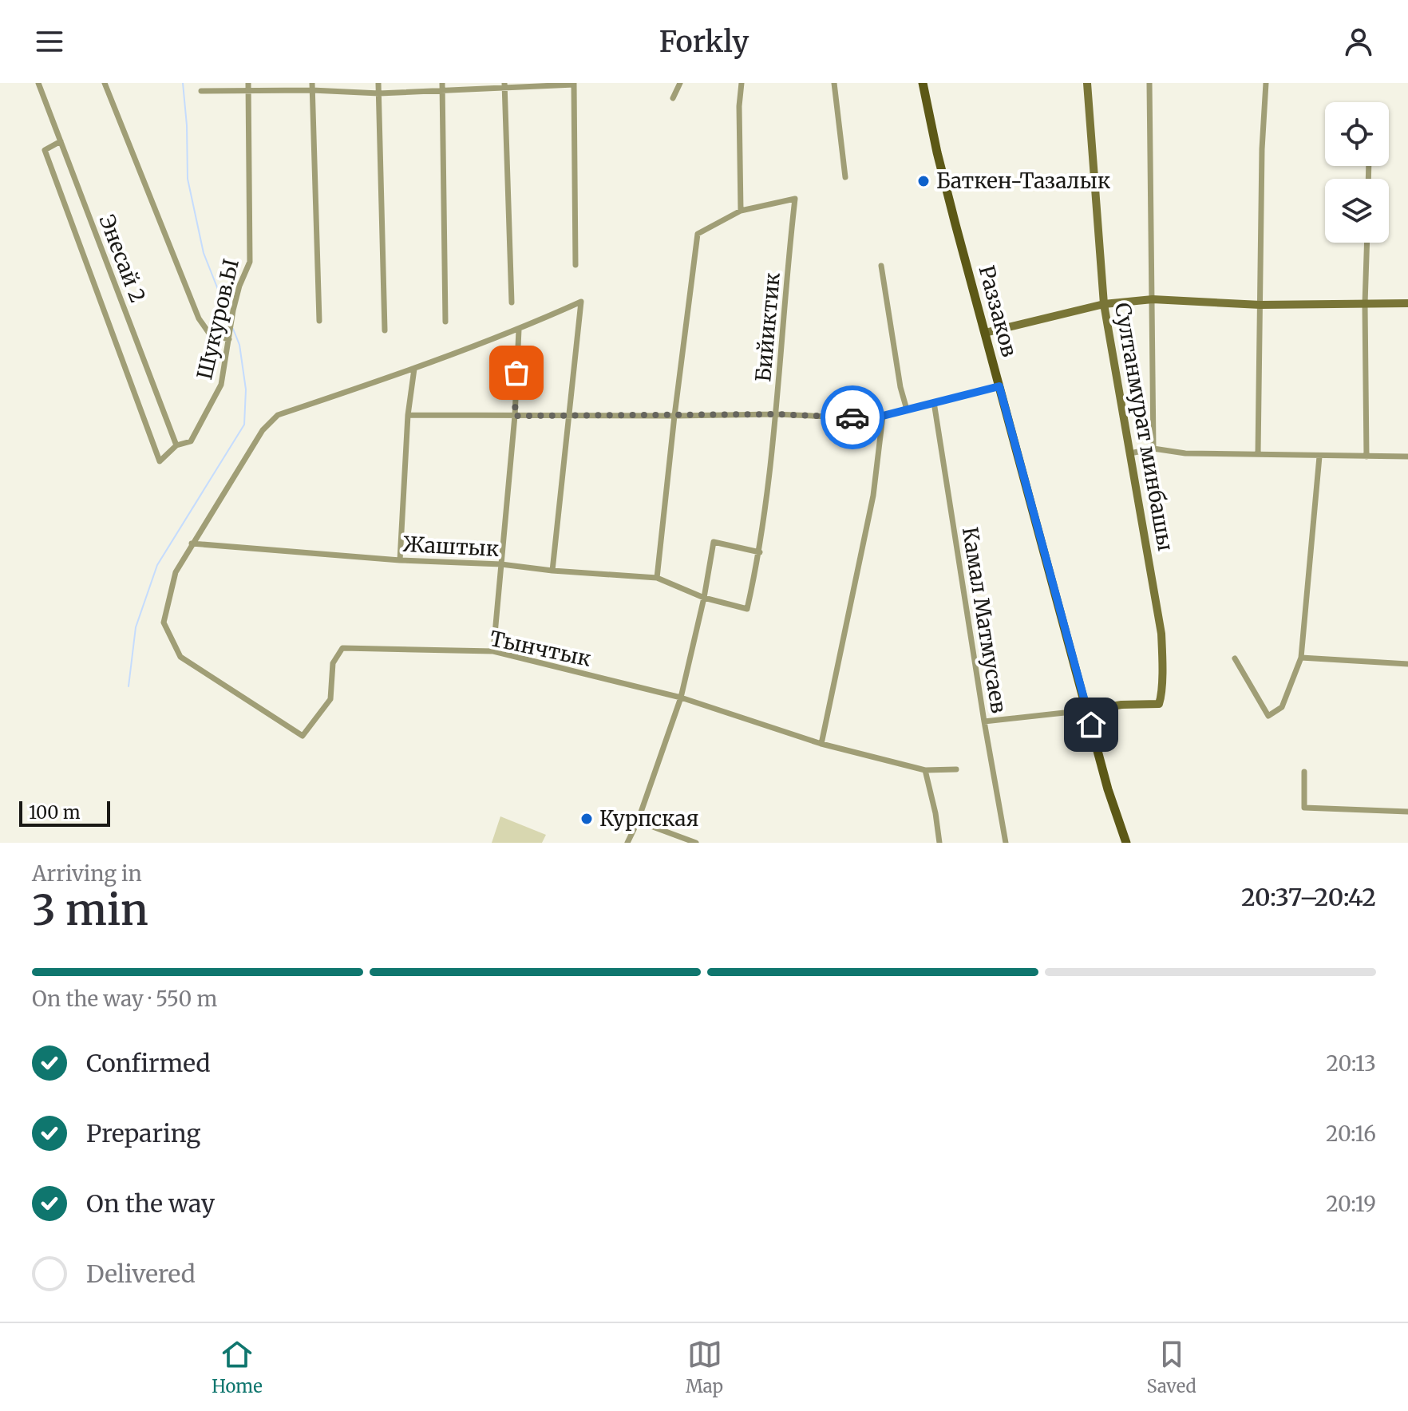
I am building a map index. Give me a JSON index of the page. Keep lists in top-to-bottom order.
{
  "streets": {
    "main road": ["Раззаков"],
    "street": [
      "Энесай 2",
      "Шукуров.Ы",
      "Бийиктик",
      "Султанмурат минбашы",
      "Жаштык",
      "Камал Матмусаев",
      "Тынчтык"
    ]
  },
  "crossings": [
    ["Энесай 2", "Шукуров.Ы"],
    ["Раззаков", "Султанмурат минбашы"],
    ["Бийиктик", "Жаштык"],
    ["Жаштык", "Тынчтык"]
  ],
  "places": ["Баткен-Тазалык", "Курпская"],
  "scale_bar": "100 m",
  "page": {
    "header": "Forkly",
    "scale": "100 m",
    "heading": ["3 min", "Arriving in", "20:37–20:42"],
    "bar": "On the way · 550 m",
    "list": [
      ["Confirmed", "20:13"],
      ["Preparing", "20:16"],
      ["On the way", "20:19"],
      "Delivered"
    ],
    "tabs": ["Home", "Map", "Saved"]
  }
}
